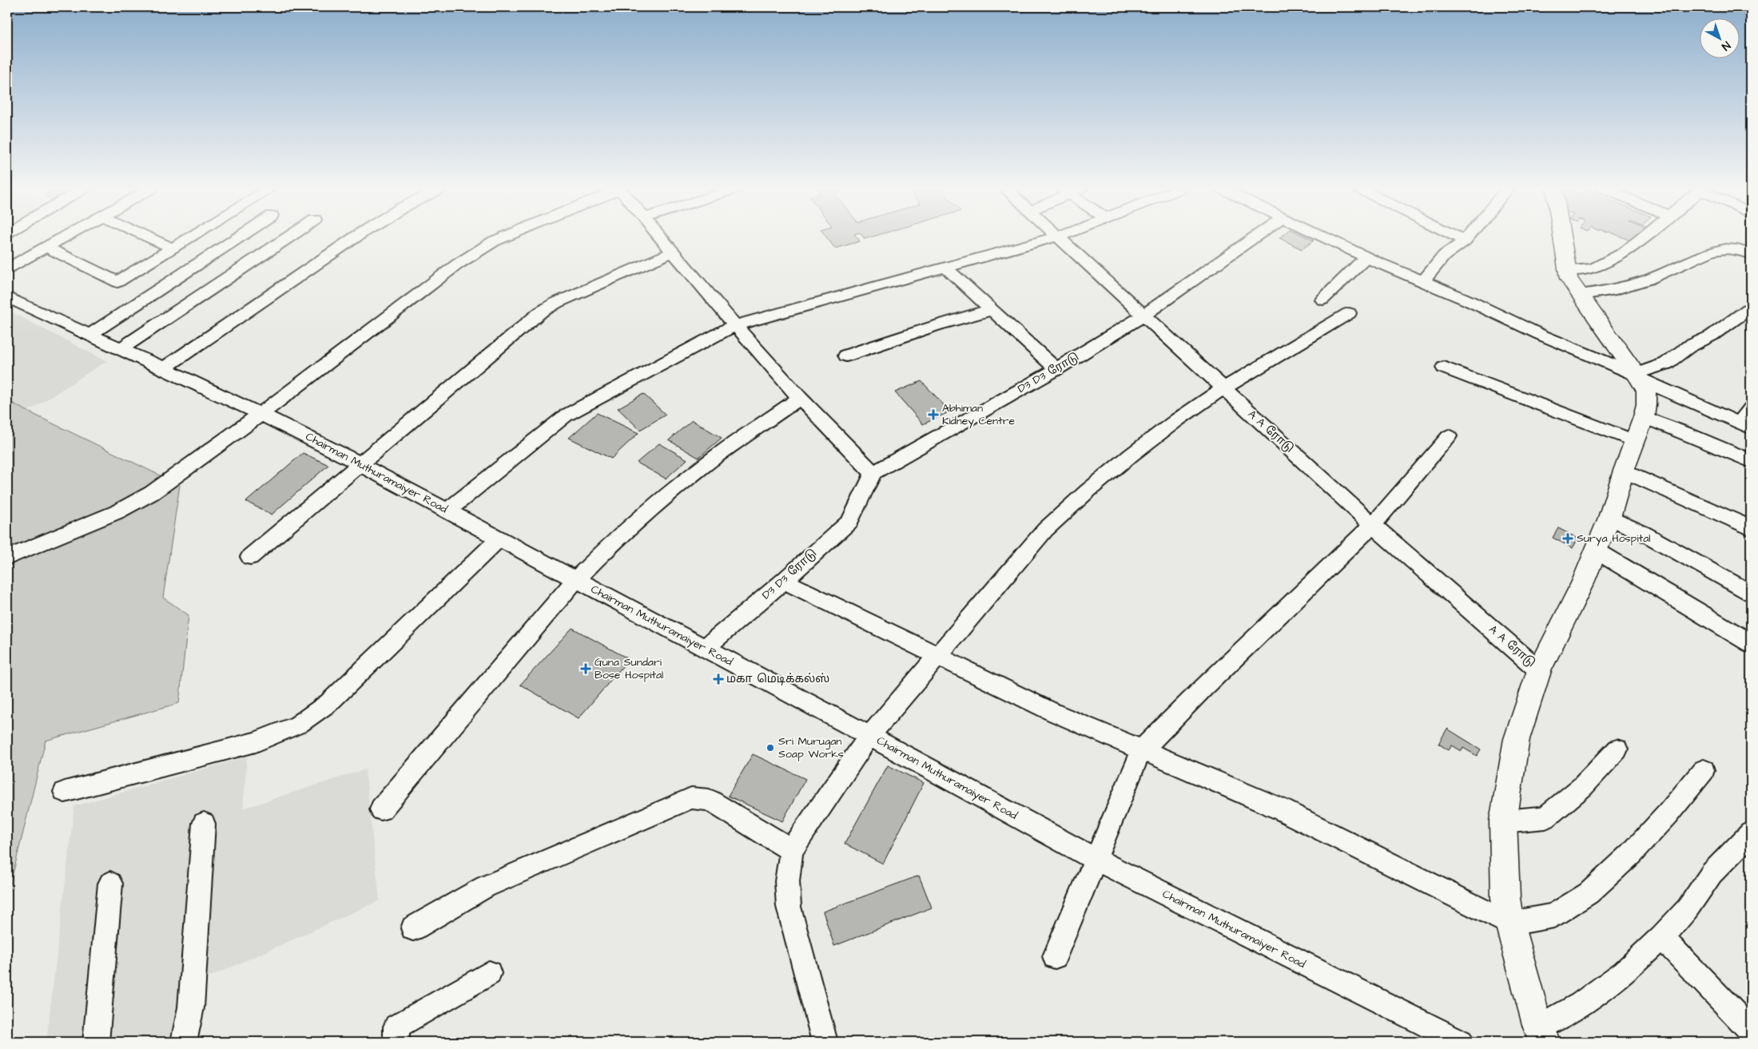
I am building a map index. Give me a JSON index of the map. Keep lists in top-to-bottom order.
{
  "streets": {
    "street": ["D3 D3 ரோடு", "A A ரோடு", "Chairman Muthuramaiyer Road"]
  },
  "crossings": [
    ["D3 D3 ரோடு", "A A ரோடு"],
    ["D3 D3 ரோடு", "Chairman Muthuramaiyer Road"]
  ],
  "places": {
    "health": [
      "Abhiman Kidney Centre",
      "Surya Hospital",
      "Guna Sundari Bose Hospital",
      "மகா மெடிக்கல்ஸ்"
    ],
    "other": ["Sri Murugan Soap Works"]
  },
  "north": "bottom right"
}
